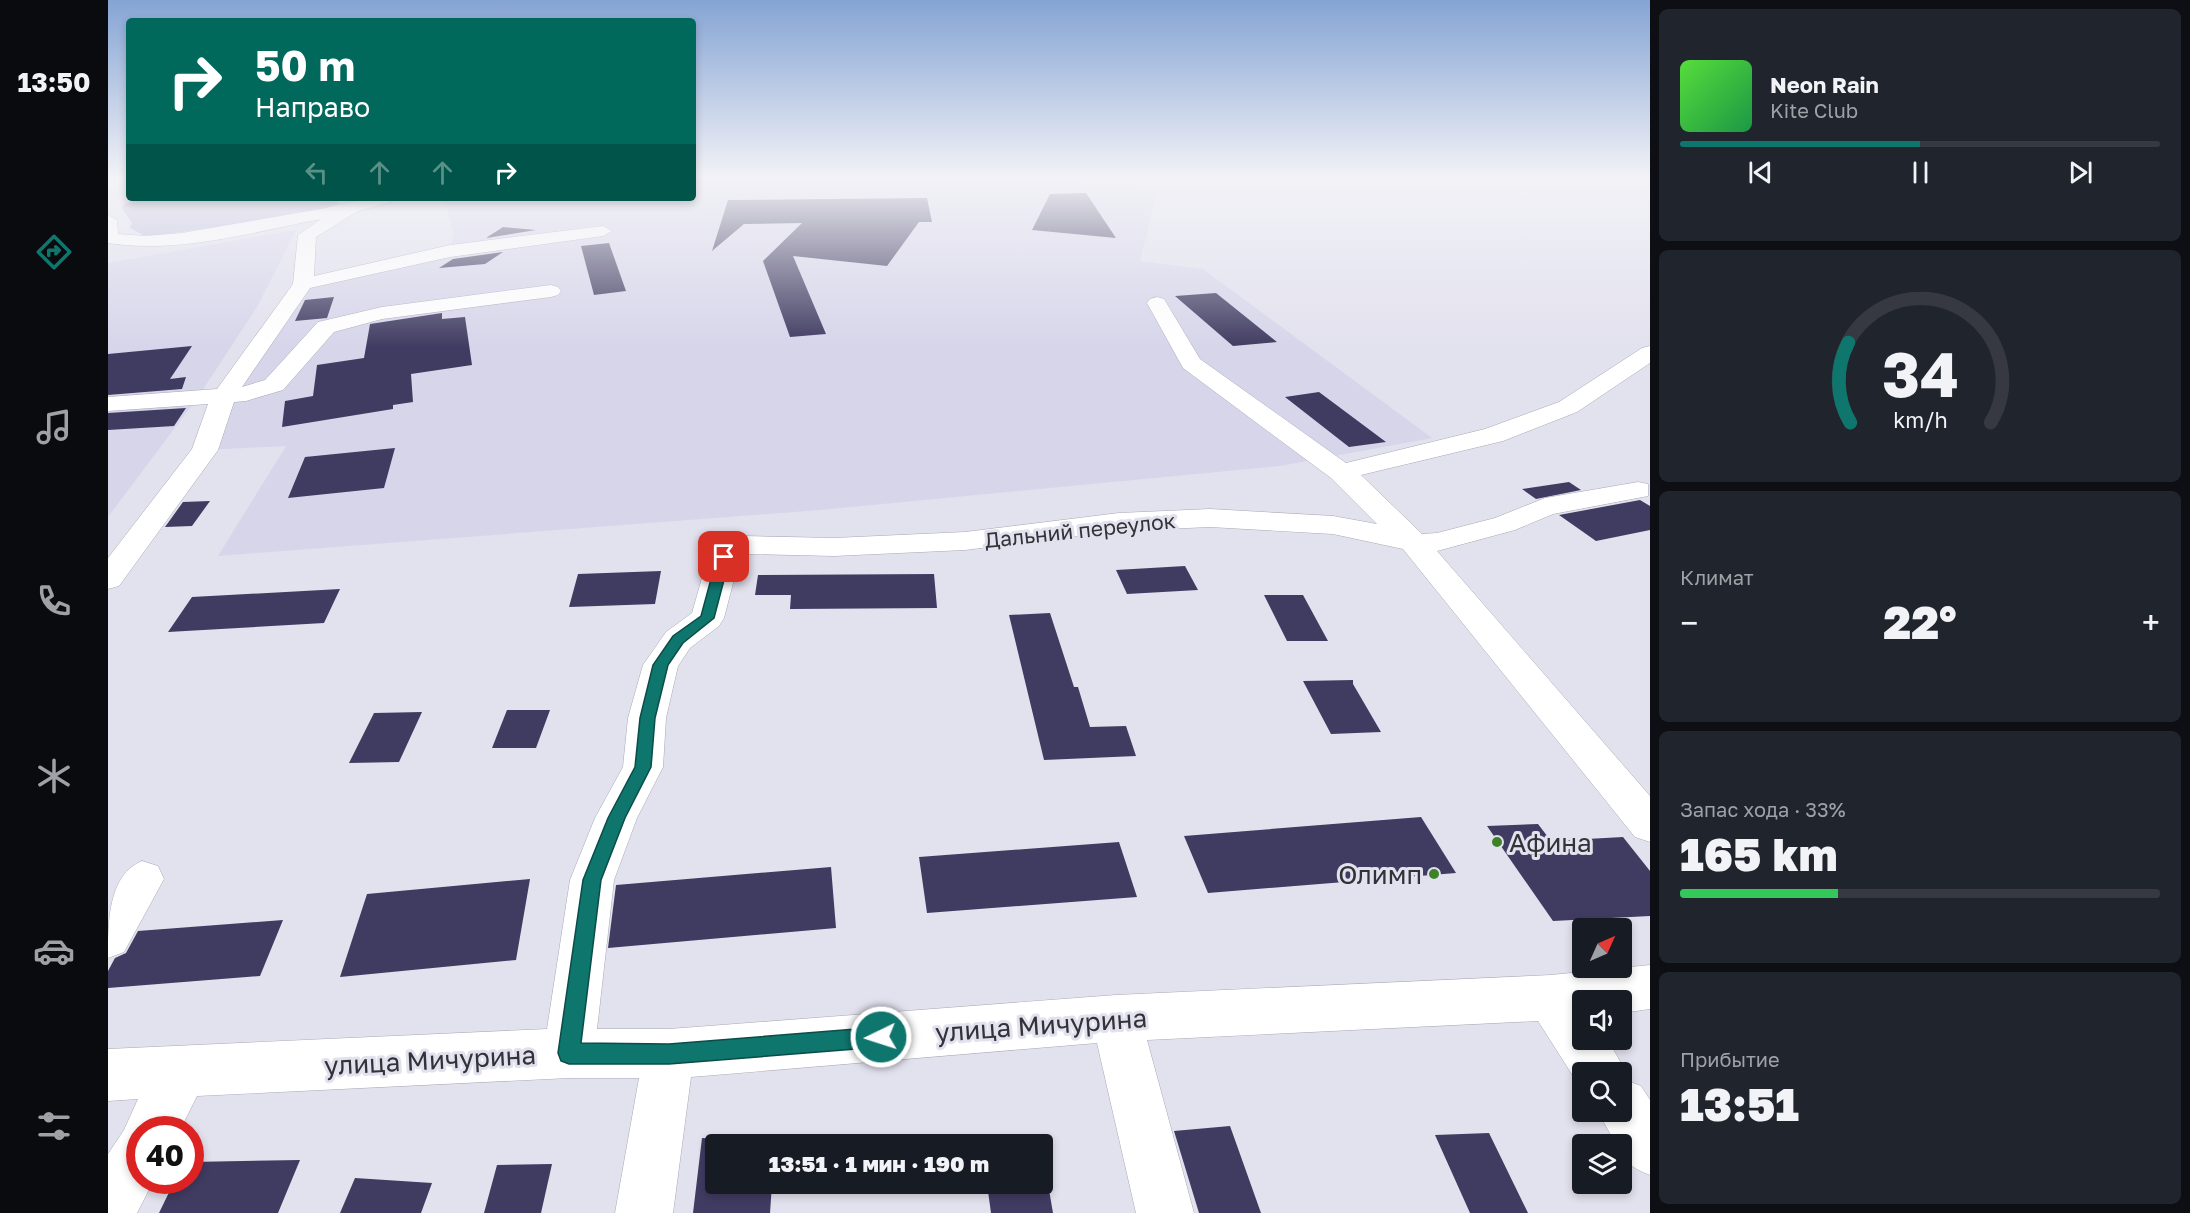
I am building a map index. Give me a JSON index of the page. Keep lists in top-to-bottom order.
{
  "streets": {
    "street": ["Дальний переулок", "улица Мичурина"]
  },
  "crossings": [
    ["Дальний переулок", "улица Мичурина"]
  ],
  "places": ["Афина", "Олимп"],
  "north": "top right",
  "page": {
    "tabs": "13:50",
    "turn": ["50 m", "Направо"],
    "song": ["Neon Rain", "Kite Club"],
    "tile": [
      "Климат",
      ["Запас хода · 33%", "165 km"],
      ["Прибытие", "13:51"]
    ],
    "heat": ["−", "22°", "+"],
    "limit": "40",
    "trip": "13:51 · 1 мин · 190 m",
    "gauge": ["34", "km/h"]
  }
}
